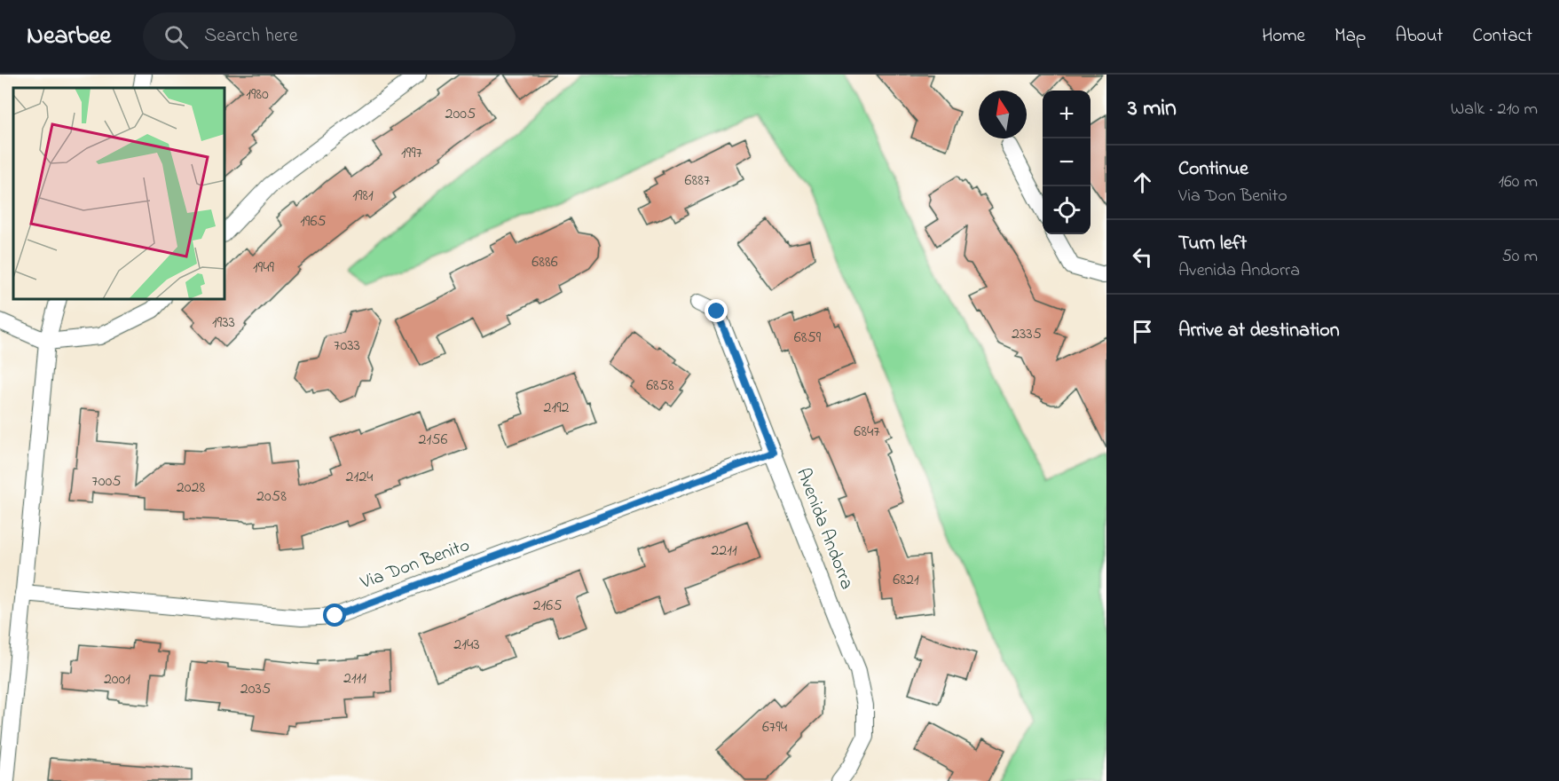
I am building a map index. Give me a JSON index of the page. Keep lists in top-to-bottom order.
{
  "streets": {
    "street": ["Avenida Andorra", "Via Don Benito"]
  },
  "crossings": [
    ["Avenida Andorra", "Via Don Benito"]
  ],
  "house_numbers": [
    "1980",
    "2005",
    "1997",
    "6887",
    "1981",
    "1965",
    "6886",
    "1949",
    "1933",
    "2335",
    "6859",
    "7033",
    "6858",
    "2192",
    "6847",
    "2156",
    "2124",
    "7005",
    "2028",
    "2058",
    "2211",
    "6821",
    "2165",
    "2143",
    "2111",
    "2001",
    "2035",
    "6794"
  ],
  "north": "top",
  "page": {
    "header": "Nearbee",
    "search": "Search here",
    "nav": [
      "Home",
      "Map",
      "About",
      "Contact"
    ],
    "heading": ["3 min", "Walk · 210 m"],
    "map_buttons": ["+", "−"],
    "list": [
      ["Continue", "Via Don Benito", "160 m"],
      ["Turn left", "Avenida Andorra", "50 m"],
      "Arrive at destination"
    ]
  }
}
